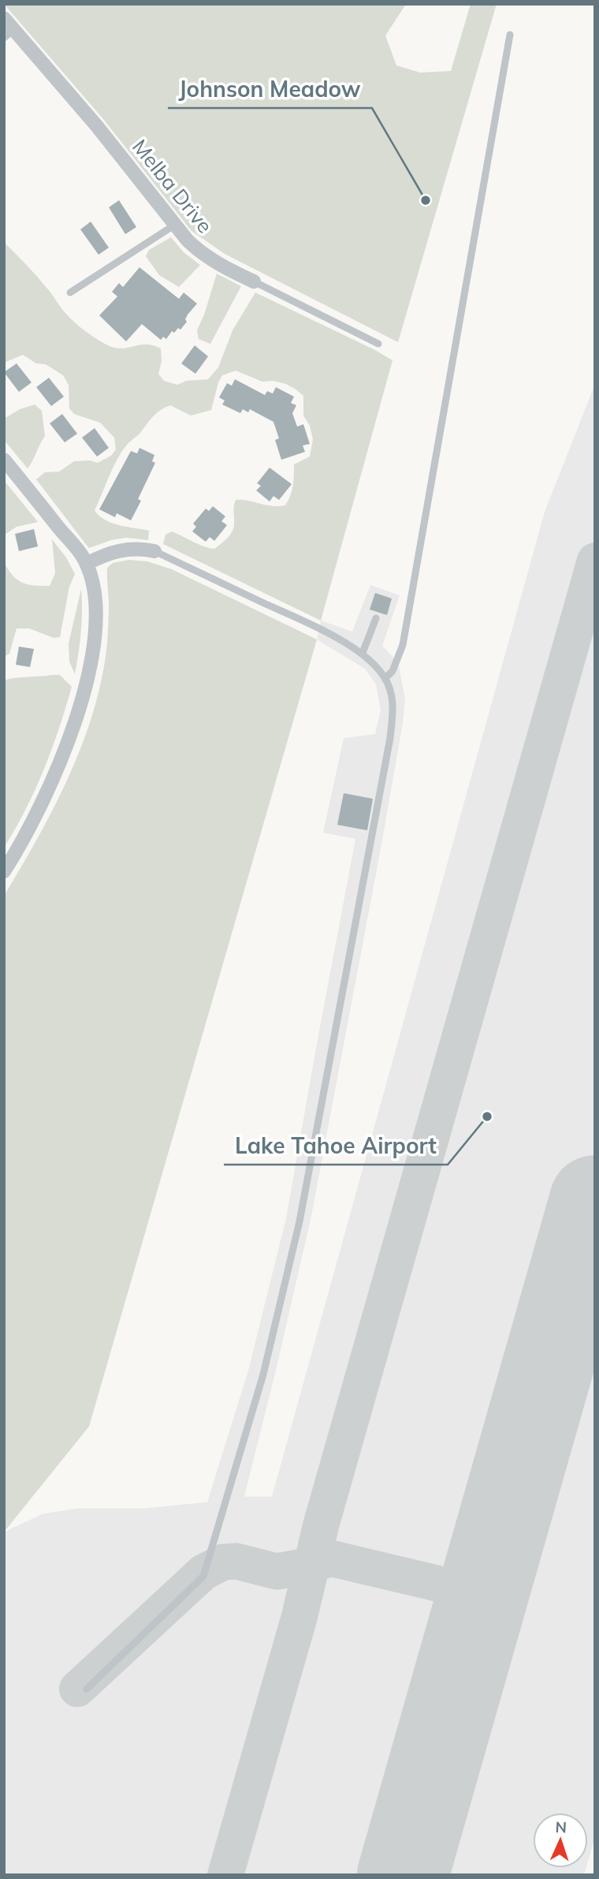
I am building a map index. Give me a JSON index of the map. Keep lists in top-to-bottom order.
{
  "streets": {
    "street": ["Melba Drive"]
  },
  "places": ["Johnson Meadow", "Lake Tahoe Airport"],
  "north": "top"
}
